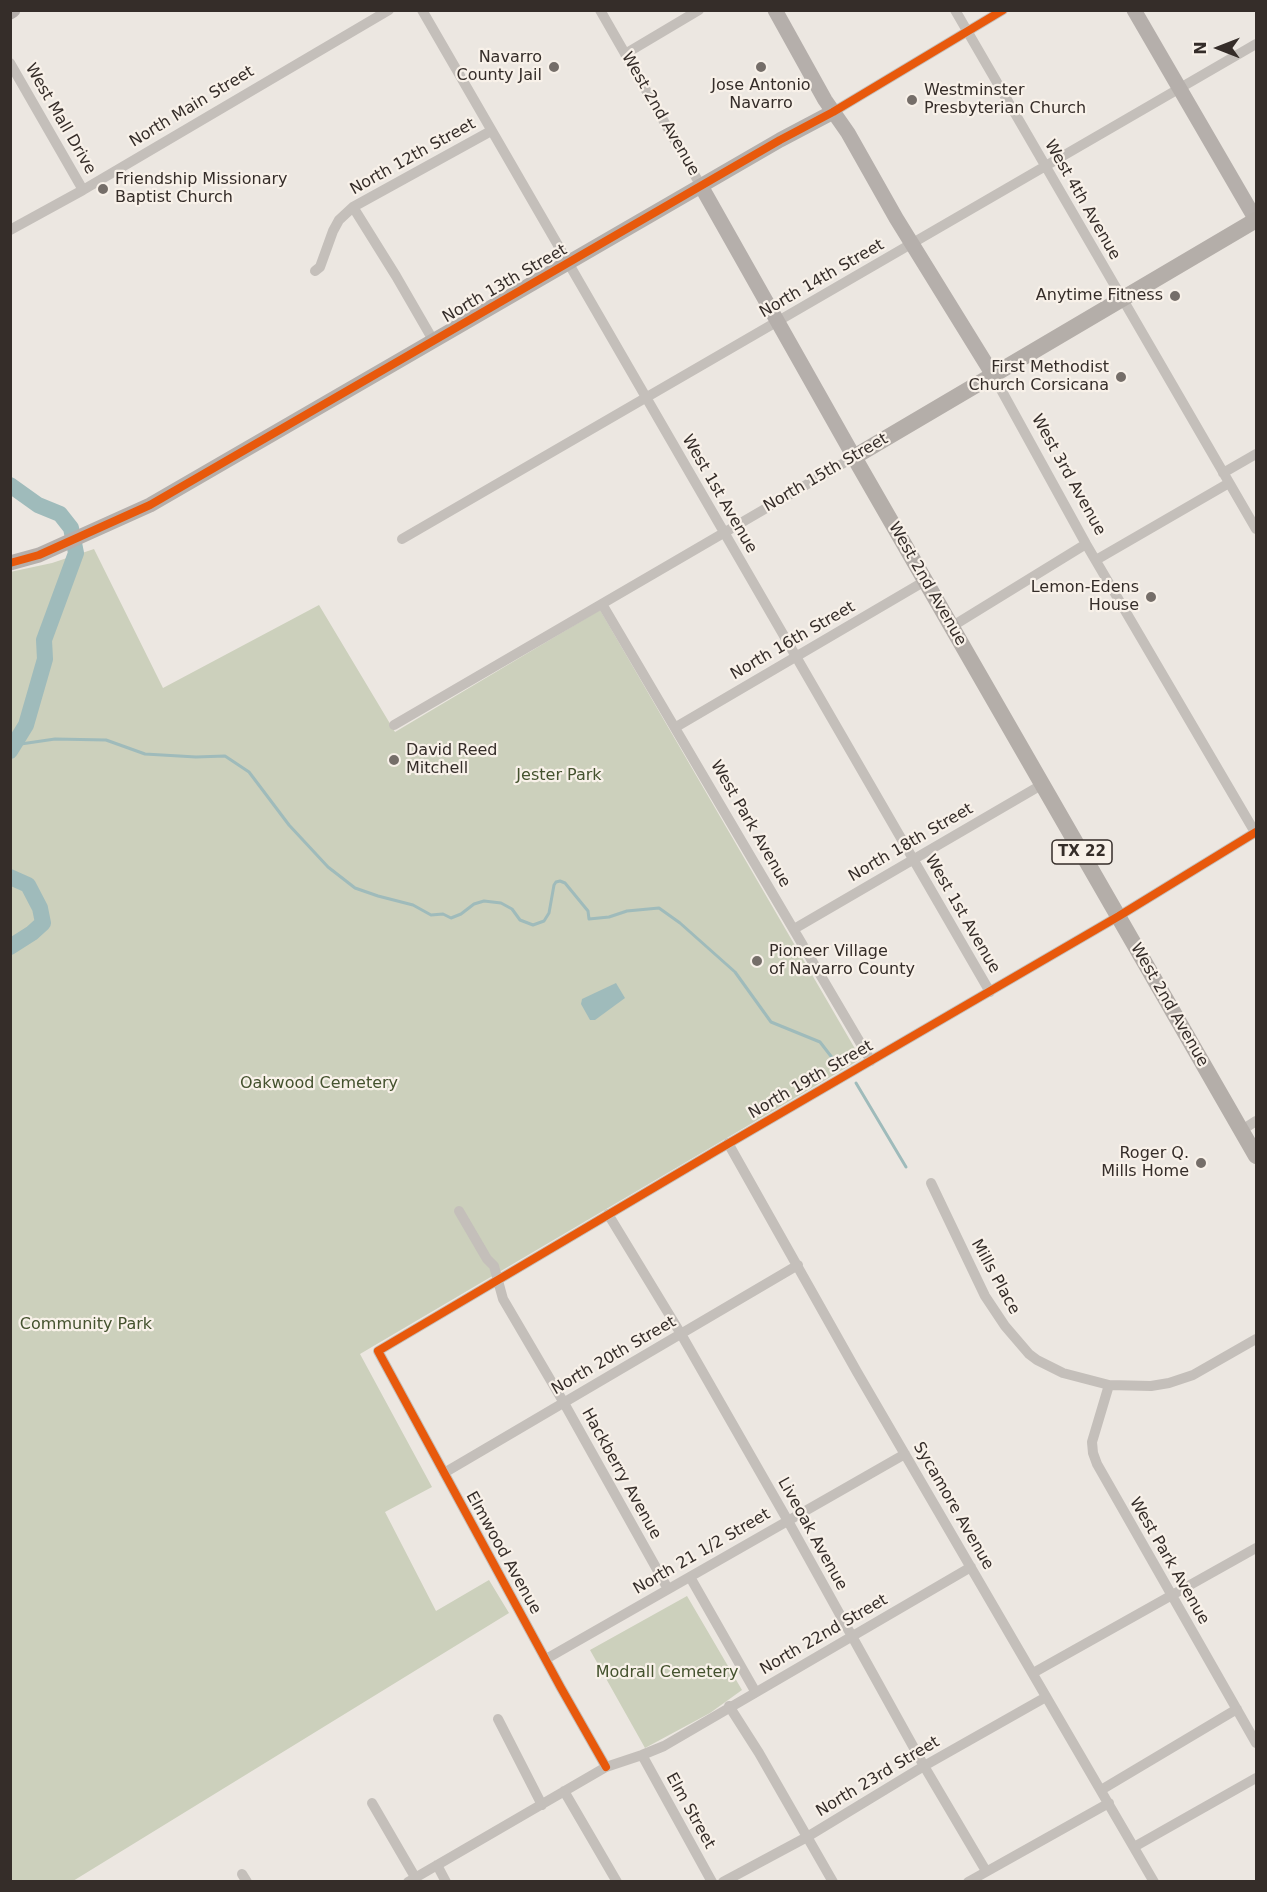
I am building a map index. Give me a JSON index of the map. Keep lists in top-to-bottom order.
{
  "streets": {
    "main road": ["West 2nd Avenue", "North 15th Street", "TX 22"],
    "street": [
      "North Main Street",
      "West Mall Drive",
      "North 12th Street",
      "West 4th Avenue",
      "North 14th Street",
      "North 13th Street",
      "West 3rd Avenue",
      "West 1st Avenue",
      "North 16th Street",
      "West Park Avenue",
      "North 18th Street",
      "North 19th Street",
      "Mills Place",
      "North 20th Street",
      "Hackberry Avenue",
      "Sycamore Avenue",
      "Liveoak Avenue",
      "North 21 1/2 Street",
      "Elmwood Avenue",
      "North 22nd Street",
      "North 23rd Street",
      "Elm Street"
    ]
  },
  "crossings": [
    ["North Main Street", "West Mall Drive"],
    ["West 2nd Avenue", "North 14th Street"],
    ["West 2nd Avenue", "North 13th Street"],
    ["West 2nd Avenue", "North 15th Street"],
    ["West 2nd Avenue", "North 16th Street"],
    ["West 2nd Avenue", "North 18th Street"],
    ["West 2nd Avenue", "North 19th Street"],
    ["North 12th Street", "West 1st Avenue"],
    ["West 4th Avenue", "North 14th Street"],
    ["West 4th Avenue", "North 13th Street"],
    ["West 4th Avenue", "North 15th Street"],
    ["North 14th Street", "West 3rd Avenue"],
    ["North 14th Street", "West 1st Avenue"],
    ["North 13th Street", "West 3rd Avenue"],
    ["North 13th Street", "West 1st Avenue"],
    ["North 15th Street", "West 3rd Avenue"],
    ["North 15th Street", "West 1st Avenue"],
    ["North 15th Street", "West Park Avenue"],
    ["West 3rd Avenue", "North 19th Street"],
    ["West 1st Avenue", "North 16th Street"],
    ["West 1st Avenue", "North 18th Street"],
    ["West 1st Avenue", "North 19th Street"],
    ["North 16th Street", "West Park Avenue"],
    ["West Park Avenue", "North 18th Street"],
    ["West Park Avenue", "North 19th Street"],
    ["West Park Avenue", "Mills Place"],
    ["North 19th Street", "Hackberry Avenue"],
    ["North 19th Street", "Sycamore Avenue"],
    ["North 19th Street", "Liveoak Avenue"],
    ["North 19th Street", "Elmwood Avenue"],
    ["North 20th Street", "Hackberry Avenue"],
    ["North 20th Street", "Sycamore Avenue"],
    ["North 20th Street", "Liveoak Avenue"],
    ["North 20th Street", "Elmwood Avenue"],
    ["Hackberry Avenue", "North 21 1/2 Street"],
    ["Sycamore Avenue", "North 21 1/2 Street"],
    ["Sycamore Avenue", "North 22nd Street"],
    ["Sycamore Avenue", "North 23rd Street"],
    ["Liveoak Avenue", "North 21 1/2 Street"],
    ["Liveoak Avenue", "North 22nd Street"],
    ["Liveoak Avenue", "North 23rd Street"],
    ["North 21 1/2 Street", "Elmwood Avenue"],
    ["Elmwood Avenue", "North 22nd Street"],
    ["North 22nd Street", "Elm Street"]
  ],
  "parks": [
    "Jester Park",
    "Oakwood Cemetery",
    "Community Park",
    "Modrall Cemetery"
  ],
  "places": [
    "Navarro County Jail",
    "Jose Antonio Navarro",
    "Westminster Presbyterian Church",
    "Friendship Missionary Baptist Church",
    "Anytime Fitness",
    "First Methodist Church Corsicana",
    "Lemon-Edens House",
    "David Reed Mitchell",
    "Pioneer Village of Navarro County",
    "Roger Q. Mills Home"
  ],
  "north": "left"
}
